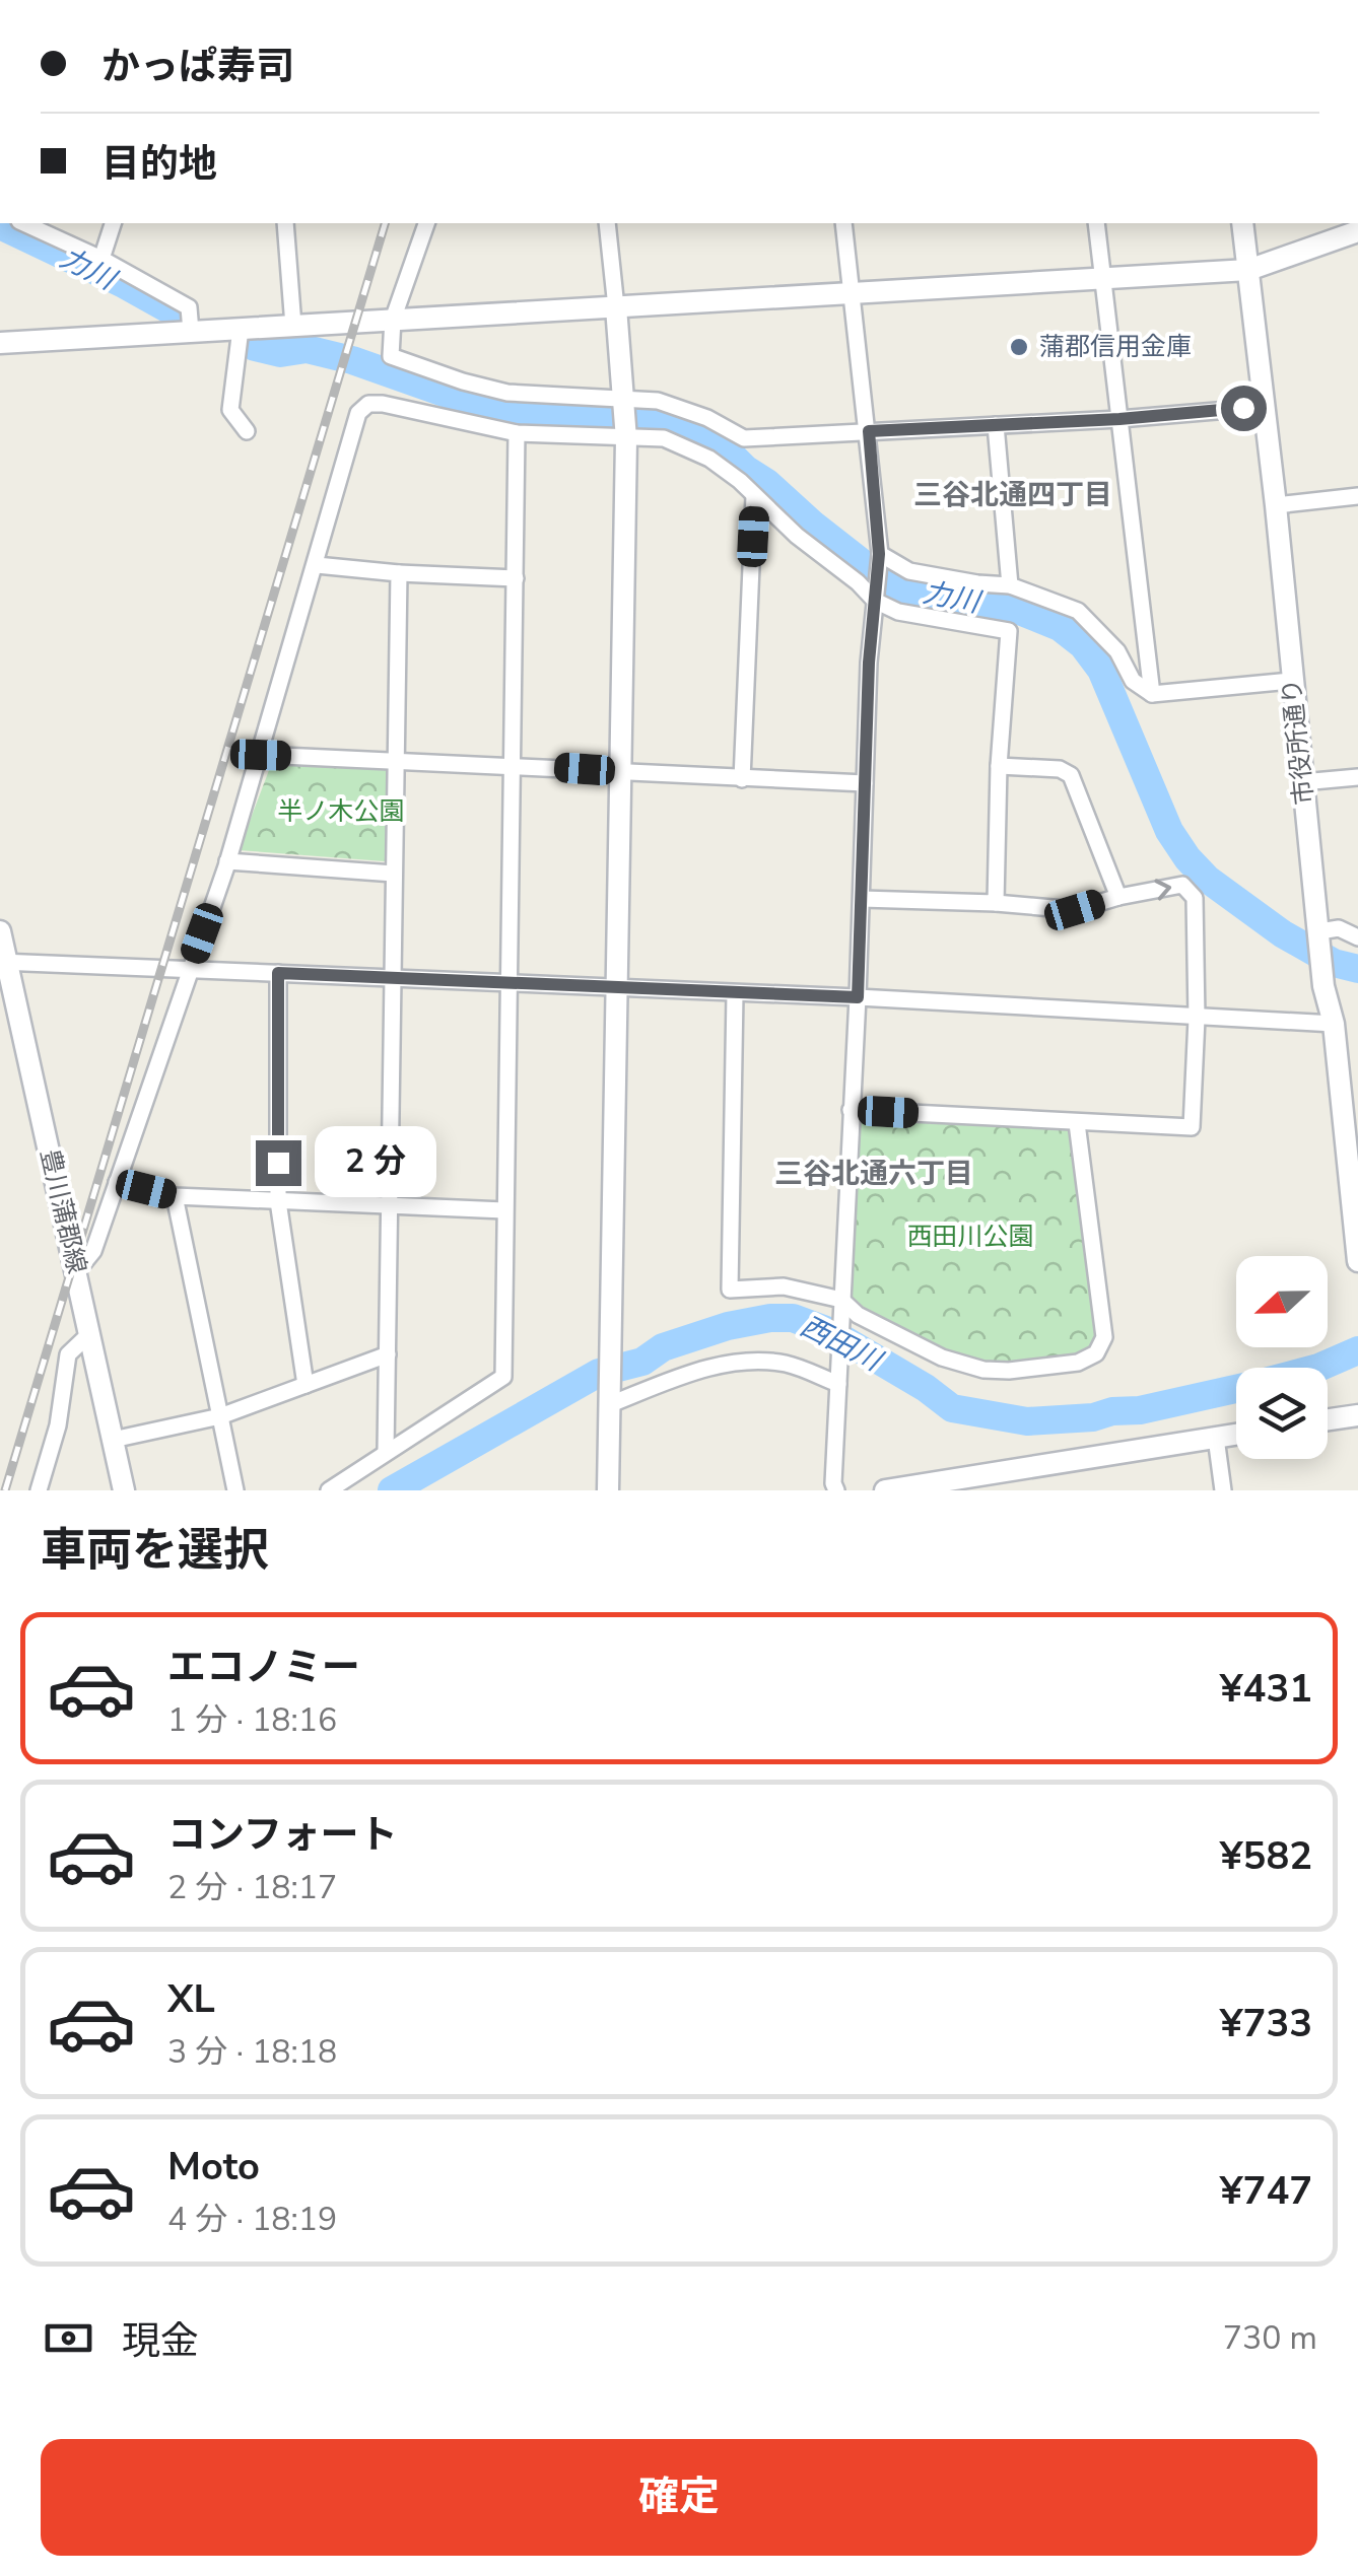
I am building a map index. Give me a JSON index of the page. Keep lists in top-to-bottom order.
{
  "streets": {
    "street": ["市役所通り", "豊川蒲郡線"]
  },
  "districts": ["三谷北通四丁目", "三谷北通六丁目"],
  "water": ["力川", "西田川"],
  "parks": ["半ノ木公園", "西田川公園"],
  "places": ["蒲郡信用金庫"],
  "north": "left",
  "page": {
    "banner": ["かっぱ寿司", "目的地"],
    "bubble": "2 分",
    "heading": "車両を選択",
    "list": [
      {
        "name": "エコノミー",
        "note": "1 分 · 18:16",
        "value": "¥431"
      },
      {
        "name": "コンフォート",
        "note": "2 分 · 18:17",
        "value": "¥582"
      },
      {
        "name": "XL",
        "note": "3 分 · 18:18",
        "value": "¥733"
      },
      {
        "name": "Moto",
        "note": "4 分 · 18:19",
        "value": "¥747"
      }
    ],
    "pay": ["現金", "730 m"],
    "buttons": "確定"
  }
}
